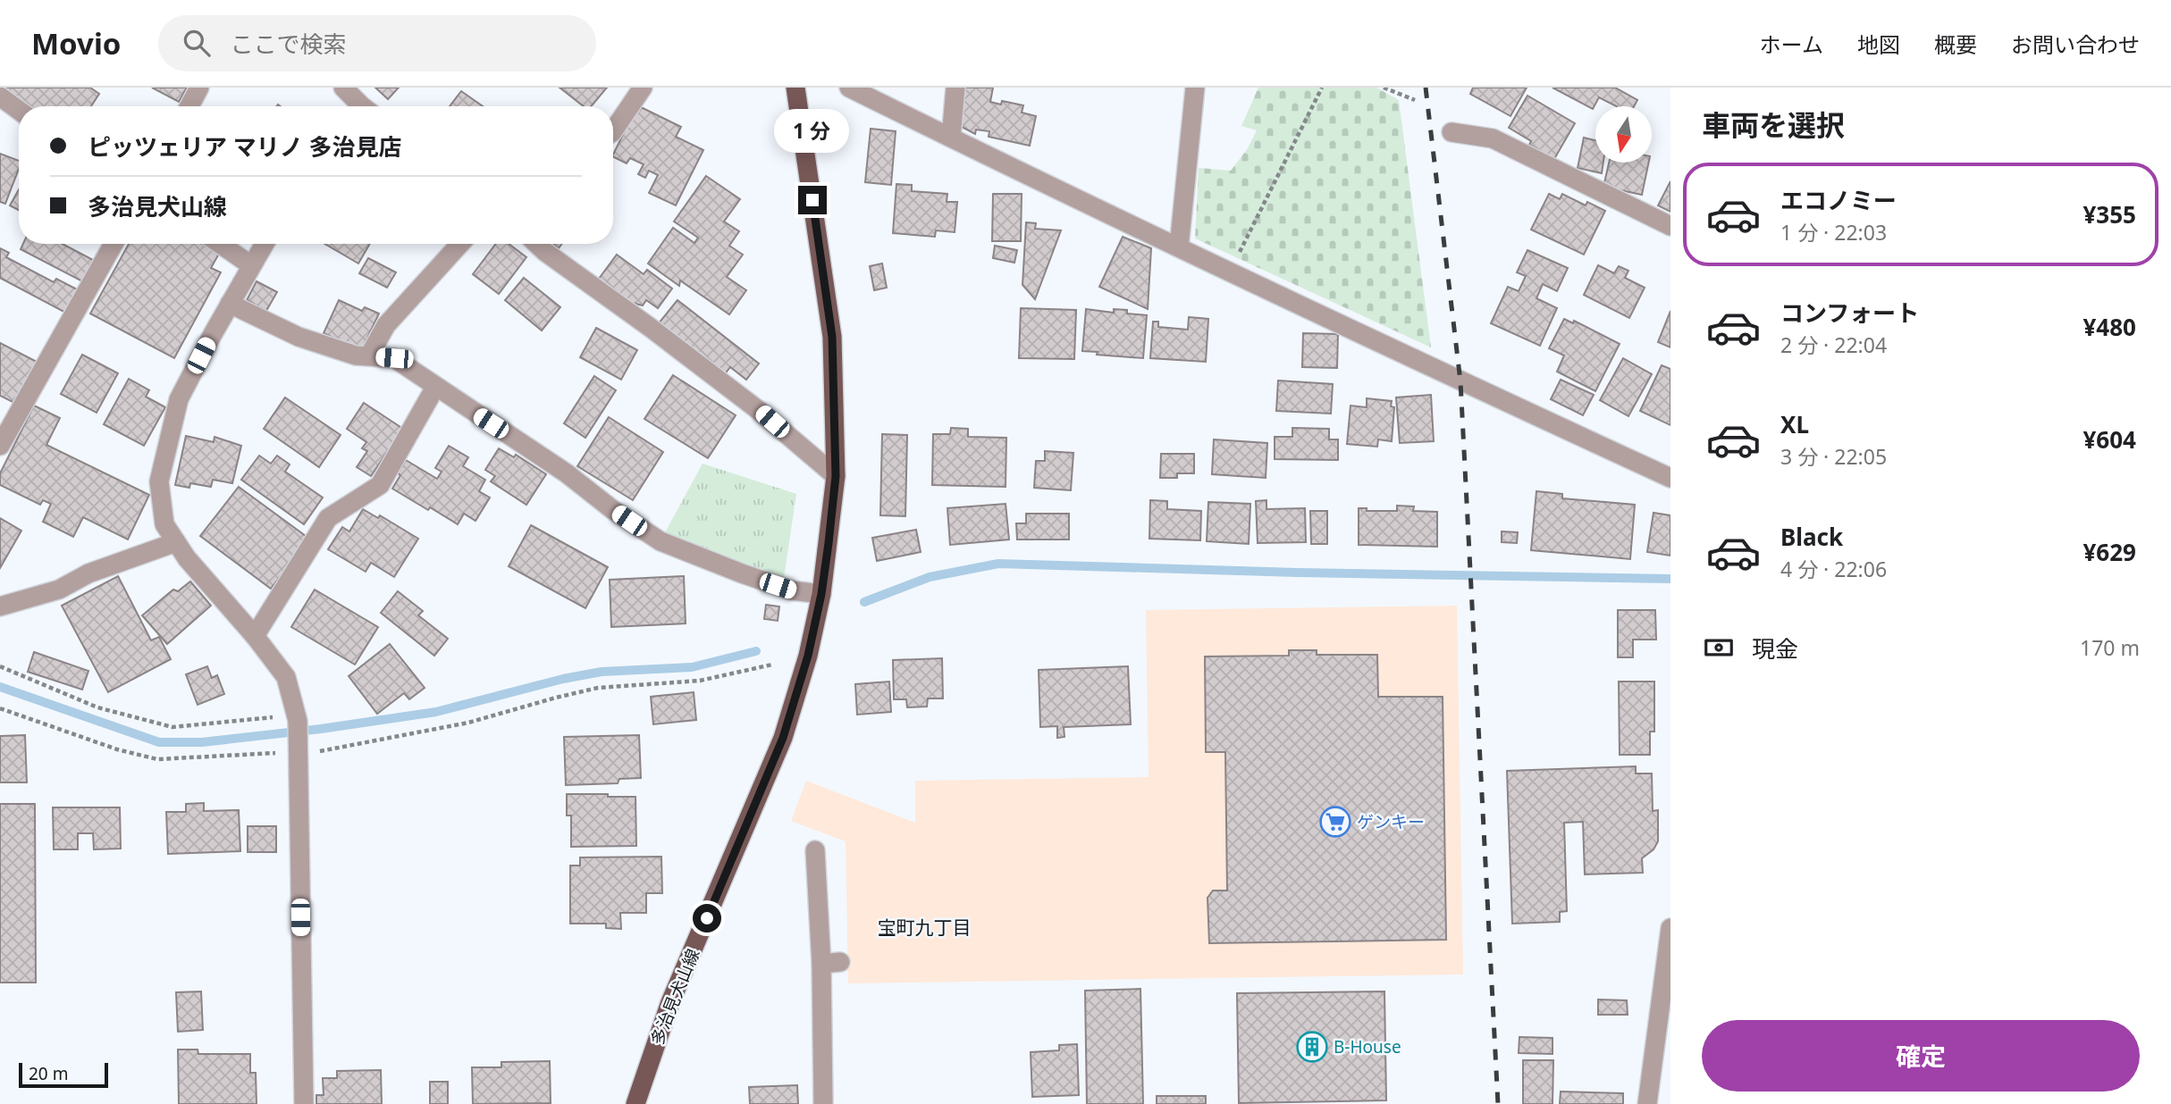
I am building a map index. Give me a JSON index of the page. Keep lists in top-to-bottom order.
{
  "streets": {
    "main road": ["多治見犬山線"]
  },
  "districts": ["宝町九丁目"],
  "places": {
    "supermarket": ["ゲンキー"],
    "building": ["B-House"]
  },
  "scale_bar": "20 m",
  "north": "bottom",
  "page": {
    "header": "Movio",
    "search": "ここで検索",
    "nav": [
      "ホーム",
      "地図",
      "概要",
      "お問い合わせ"
    ],
    "heading": "車両を選択",
    "banner": ["ピッツェリア マリノ 多治見店", "多治見犬山線"],
    "bubble": "1 分",
    "list": [
      {
        "name": "エコノミー",
        "note": "1 分 · 22:03",
        "value": "¥355"
      },
      {
        "name": "コンフォート",
        "note": "2 分 · 22:04",
        "value": "¥480"
      },
      {
        "name": "XL",
        "note": "3 分 · 22:05",
        "value": "¥604"
      },
      {
        "name": "Black",
        "note": "4 分 · 22:06",
        "value": "¥629"
      }
    ],
    "pay": ["現金", "170 m"],
    "buttons": "確定",
    "scale": "20 m"
  }
}
